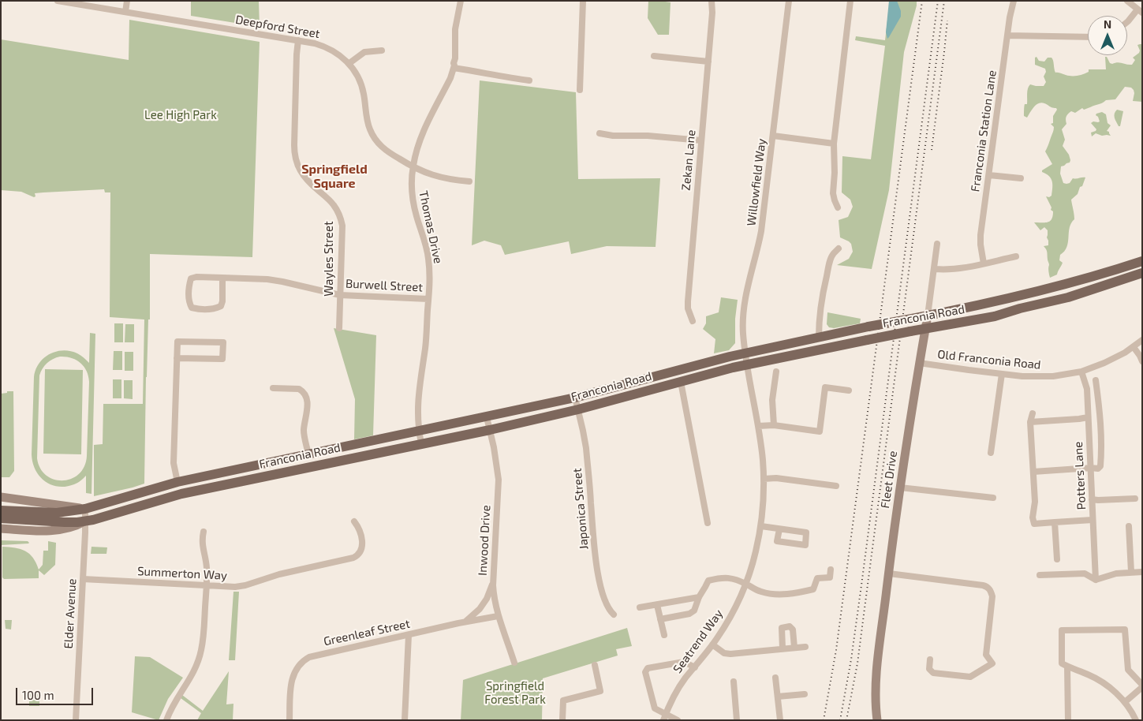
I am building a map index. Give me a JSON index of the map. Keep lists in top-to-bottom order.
{
  "streets": {
    "main road": ["Franconia Road"],
    "street": [
      "Deepford Street",
      "Franconia Station Lane",
      "Zekan Lane",
      "Willowfield Way",
      "Thomas Drive",
      "Wayles Street",
      "Burwell Street",
      "Old Franconia Road",
      "Potters Lane",
      "Fleet Drive",
      "Japonica Street",
      "Inwood Drive",
      "Summerton Way",
      "Elder Avenue",
      "Greenleaf Street",
      "Seatrend Way"
    ]
  },
  "crossings": [
    ["Deepford Street", "Thomas Drive"],
    ["Deepford Street", "Wayles Street"],
    ["Willowfield Way", "Franconia Road"],
    ["Willowfield Way", "Seatrend Way"],
    ["Thomas Drive", "Burwell Street"],
    ["Thomas Drive", "Franconia Road"],
    ["Wayles Street", "Burwell Street"],
    ["Franconia Road", "Fleet Drive"],
    ["Franconia Road", "Japonica Street"],
    ["Franconia Road", "Inwood Drive"],
    ["Franconia Road", "Elder Avenue"],
    ["Franconia Road", "Seatrend Way"],
    ["Old Franconia Road", "Potters Lane"],
    ["Old Franconia Road", "Fleet Drive"],
    ["Inwood Drive", "Greenleaf Street"],
    ["Summerton Way", "Elder Avenue"]
  ],
  "districts": ["Springfield Square"],
  "parks": ["Lee High Park", "Springfield Forest Park"],
  "scale_bar": "100 m",
  "north": "top"
}
